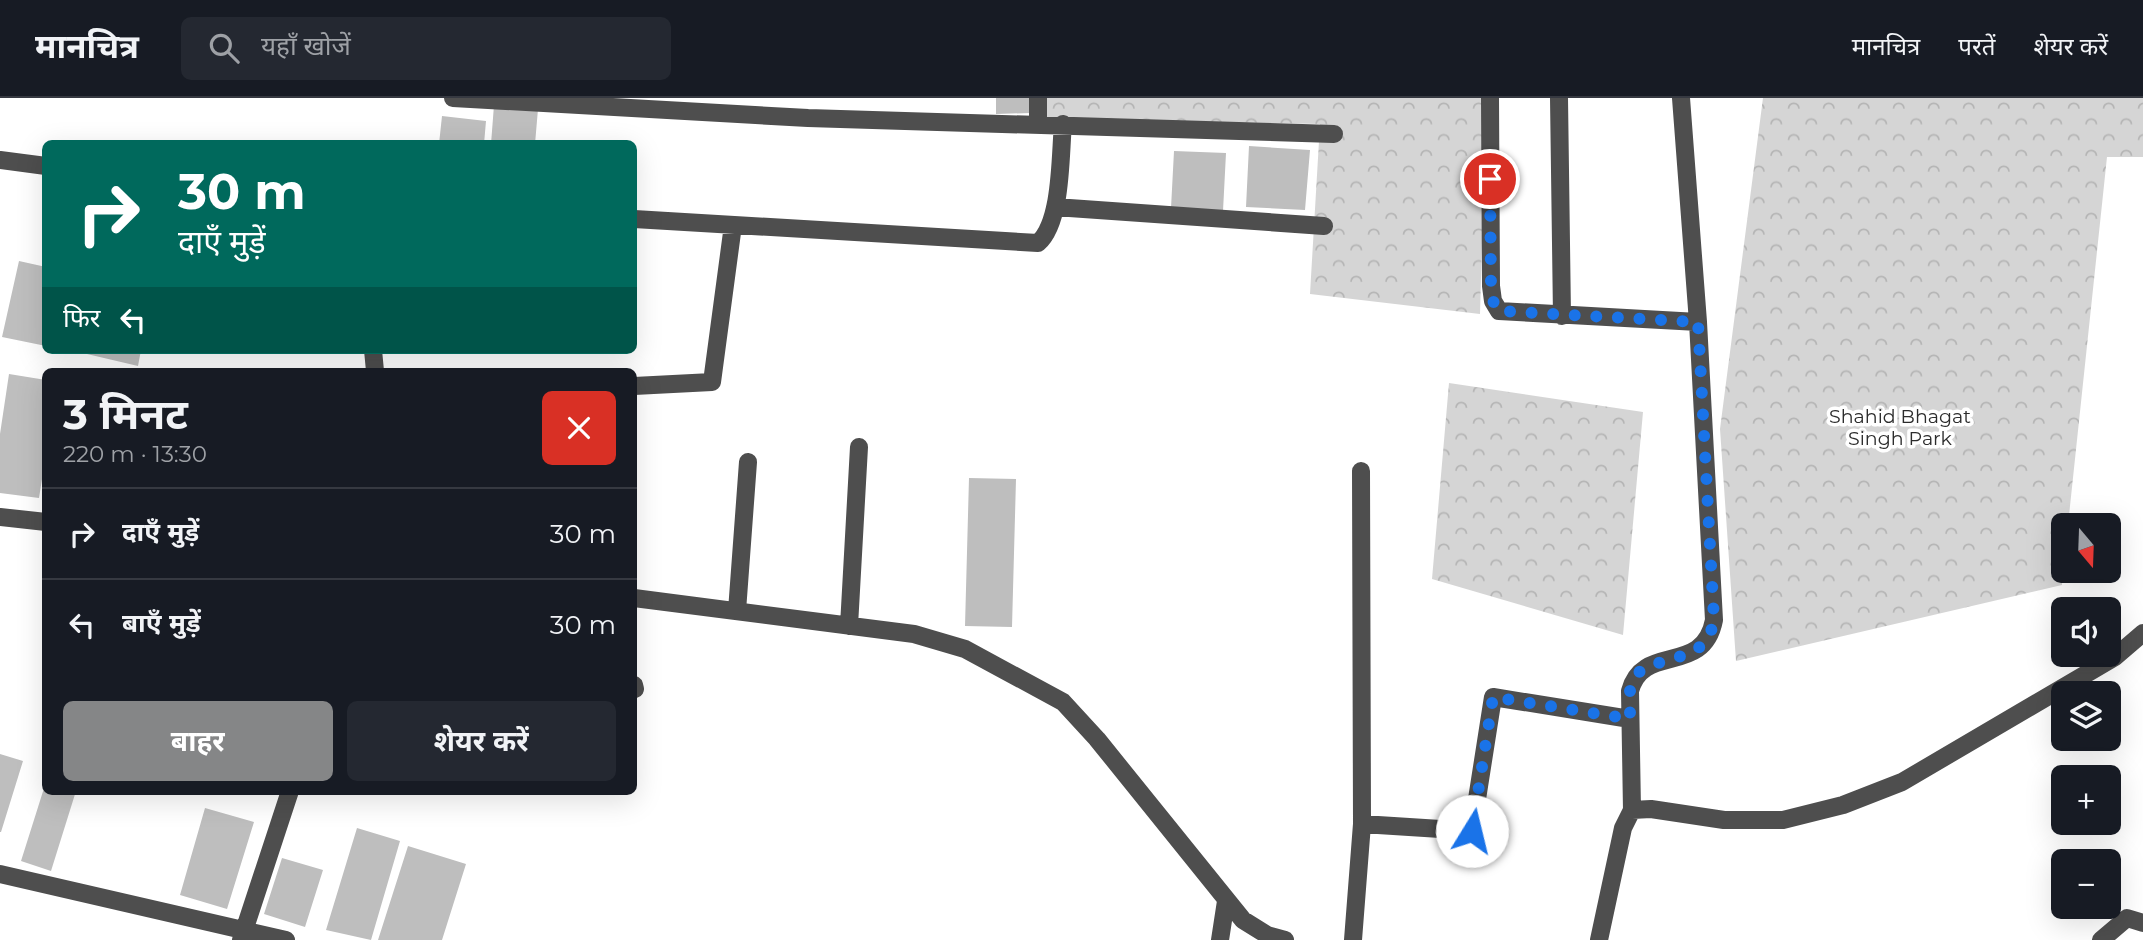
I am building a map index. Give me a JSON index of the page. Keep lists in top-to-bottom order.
{
  "parks": ["Shahid Bhagat Singh Park"],
  "north": "bottom",
  "page": {
    "header": "मानचित्र",
    "search": "यहाँ खोजें",
    "nav": ["मानचित्र", "परतें", "शेयर करें"],
    "turn": ["30 m", "दाएँ मुड़ें"],
    "then": "फिर",
    "heading": ["3 मिनट", "220 m · 13:30"],
    "list": [
      {
        "name": "दाएँ मुड़ें",
        "value": "30 m"
      },
      {
        "name": "बाएँ मुड़ें",
        "value": "30 m"
      }
    ],
    "map_buttons": ["+", "−"],
    "buttons": ["बाहर", "शेयर करें"]
  }
}
